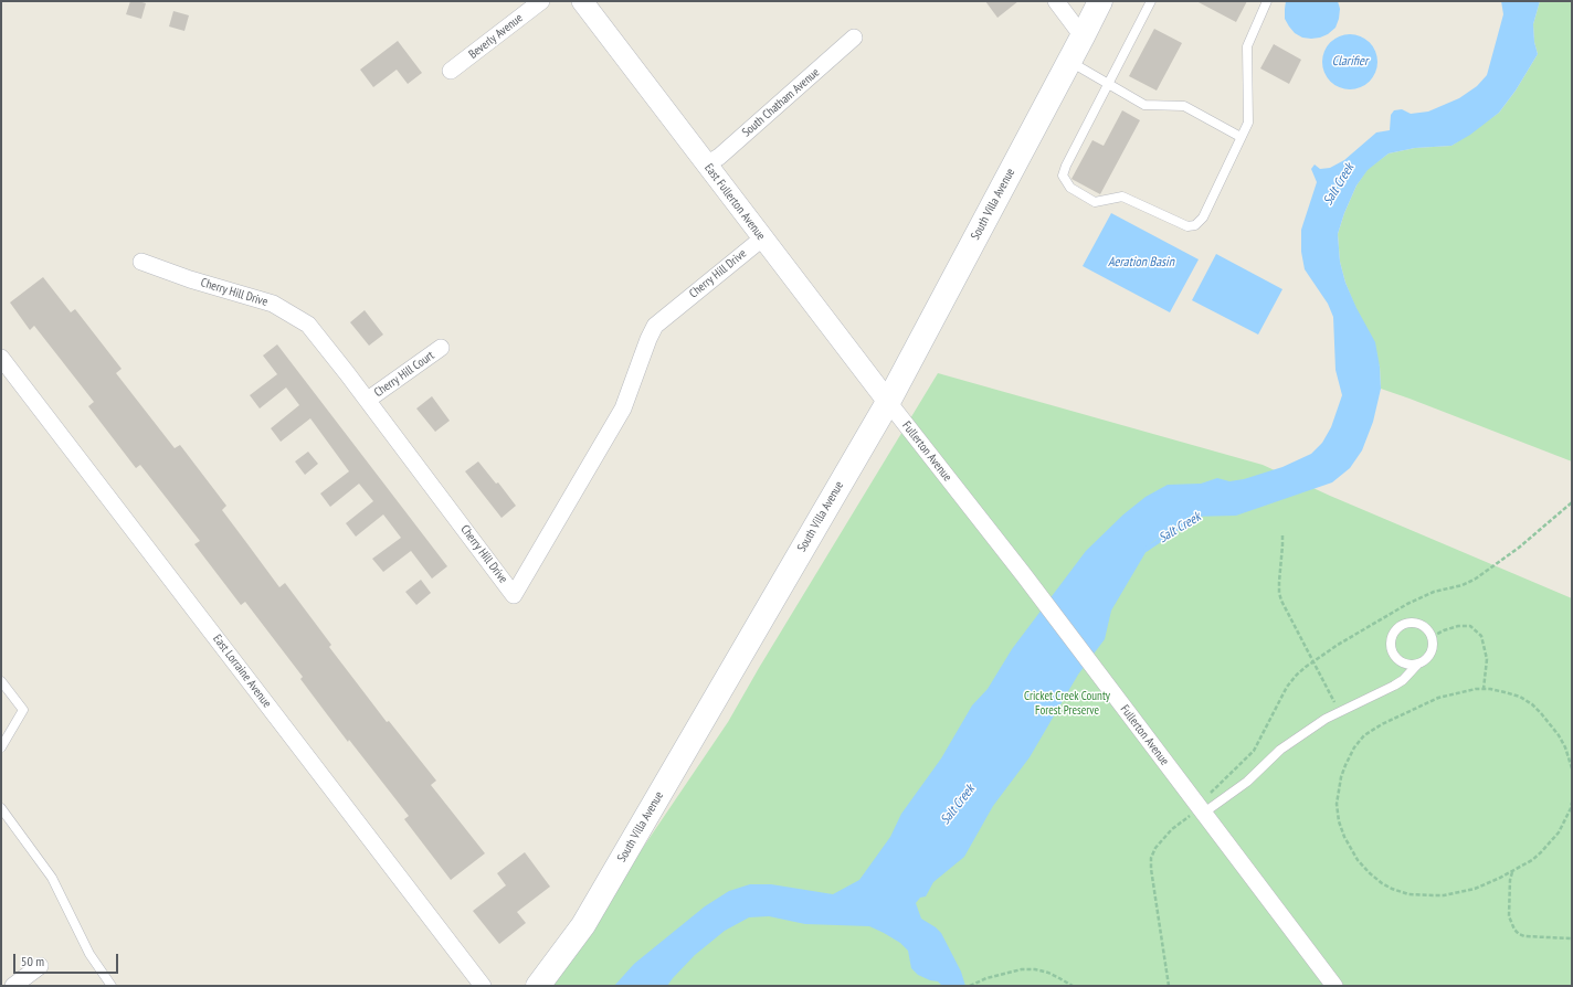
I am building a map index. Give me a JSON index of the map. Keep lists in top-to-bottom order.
{
  "streets": {
    "main road": ["South Villa Avenue"],
    "street": [
      "Beverly Avenue",
      "South Chatham Avenue",
      "East Fullerton Avenue",
      "Cherry Hill Drive",
      "Cherry Hill Court",
      "Fullerton Avenue",
      "East Lorraine Avenue"
    ]
  },
  "crossings": [
    ["South Chatham Avenue", "East Fullerton Avenue"],
    ["East Fullerton Avenue", "South Villa Avenue"],
    ["East Fullerton Avenue", "Cherry Hill Drive"],
    ["East Fullerton Avenue", "Fullerton Avenue"],
    ["South Villa Avenue", "Fullerton Avenue"],
    ["Cherry Hill Drive", "Cherry Hill Court"]
  ],
  "water": ["Clarifier", "Salt Creek", "Aeration Basin"],
  "parks": ["Cricket Creek County Forest Preserve"],
  "scale_bar": "50 m"
}
